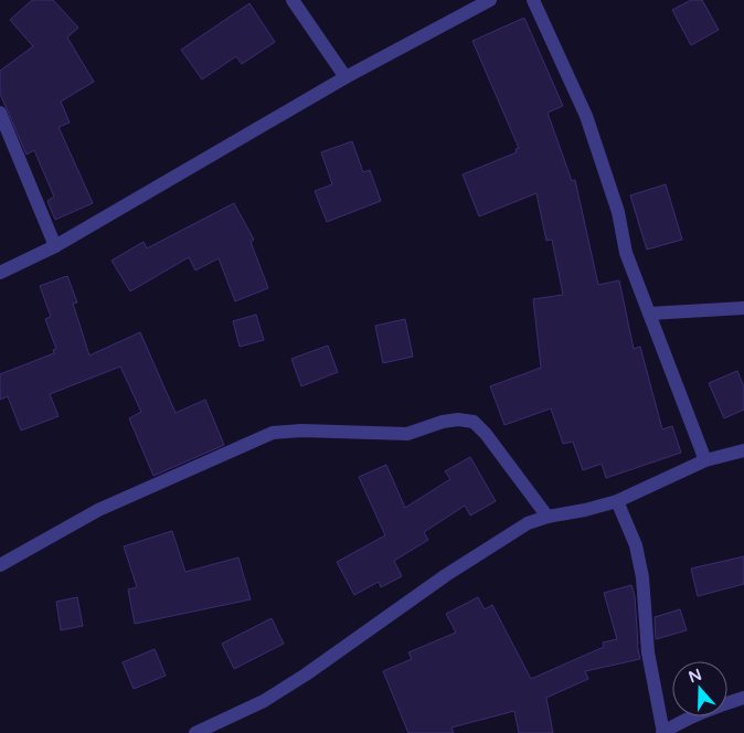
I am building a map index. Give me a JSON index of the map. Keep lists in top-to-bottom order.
{
  "north": "top"
}
